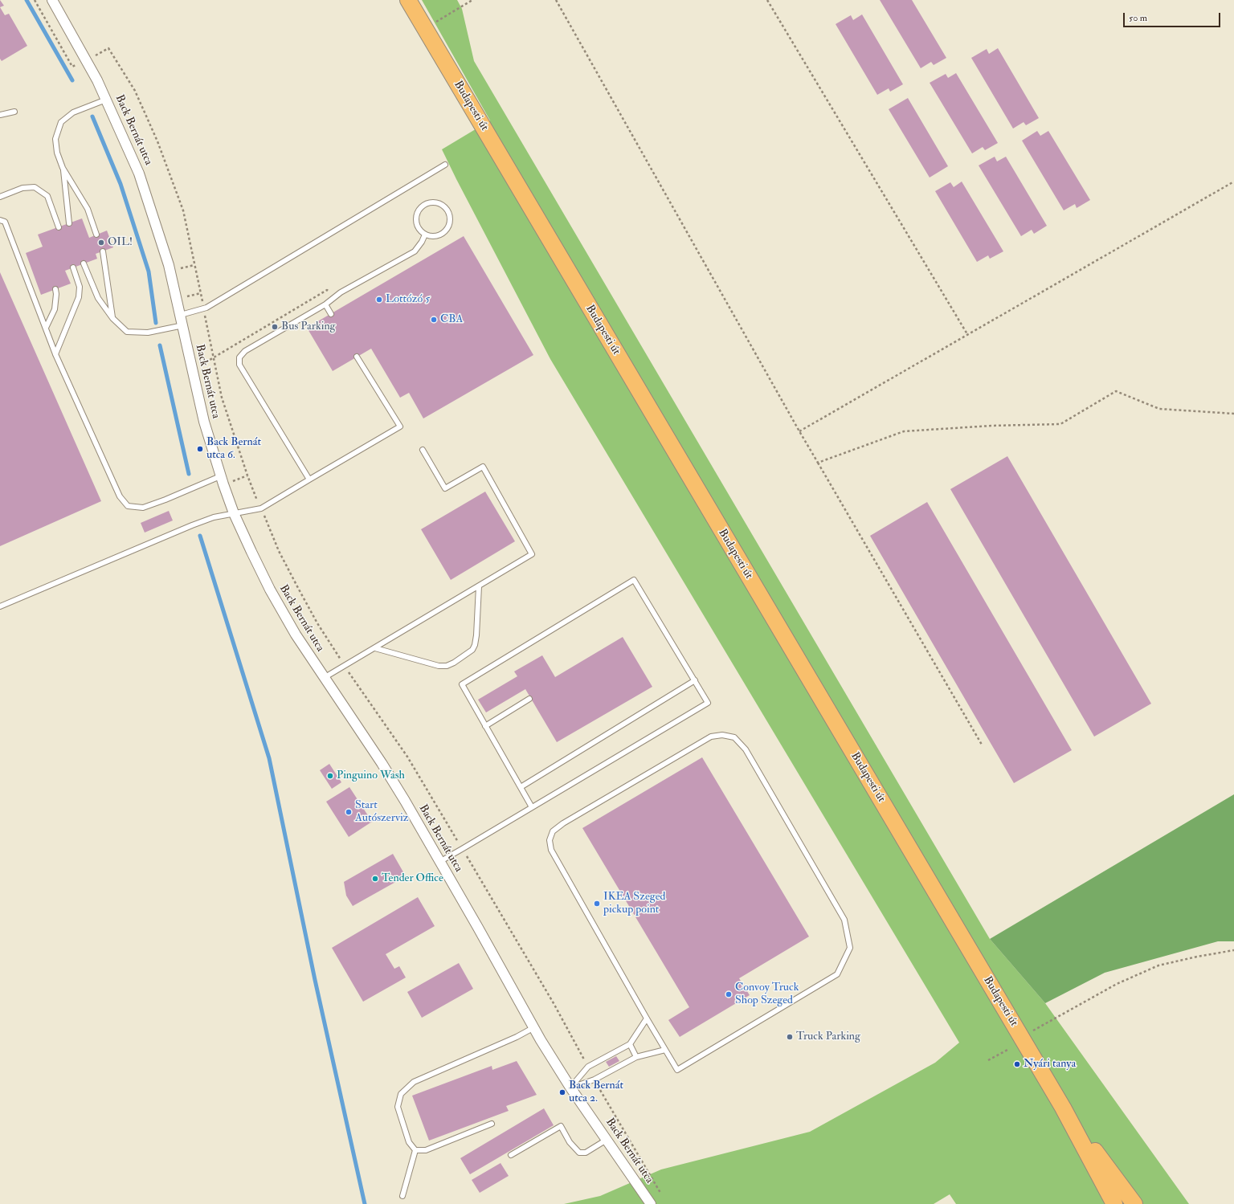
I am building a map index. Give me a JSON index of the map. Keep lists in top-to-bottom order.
{
  "streets": {
    "main road": ["Budapesti út"],
    "street": ["Back Bernát utca"]
  },
  "places": [
    "OIL!",
    "Lottózó 5",
    "CBA",
    "Bus Parking",
    "Back Bernát utca 6.",
    "Pinguino Wash",
    "Start Autószerviz",
    "Tender Office",
    "IKEA Szeged pickup point",
    "Convoy Truck Shop Szeged",
    "Truck Parking",
    "Nyári tanya",
    "Back Bernát utca 2."
  ],
  "scale_bar": "50 m"
}
